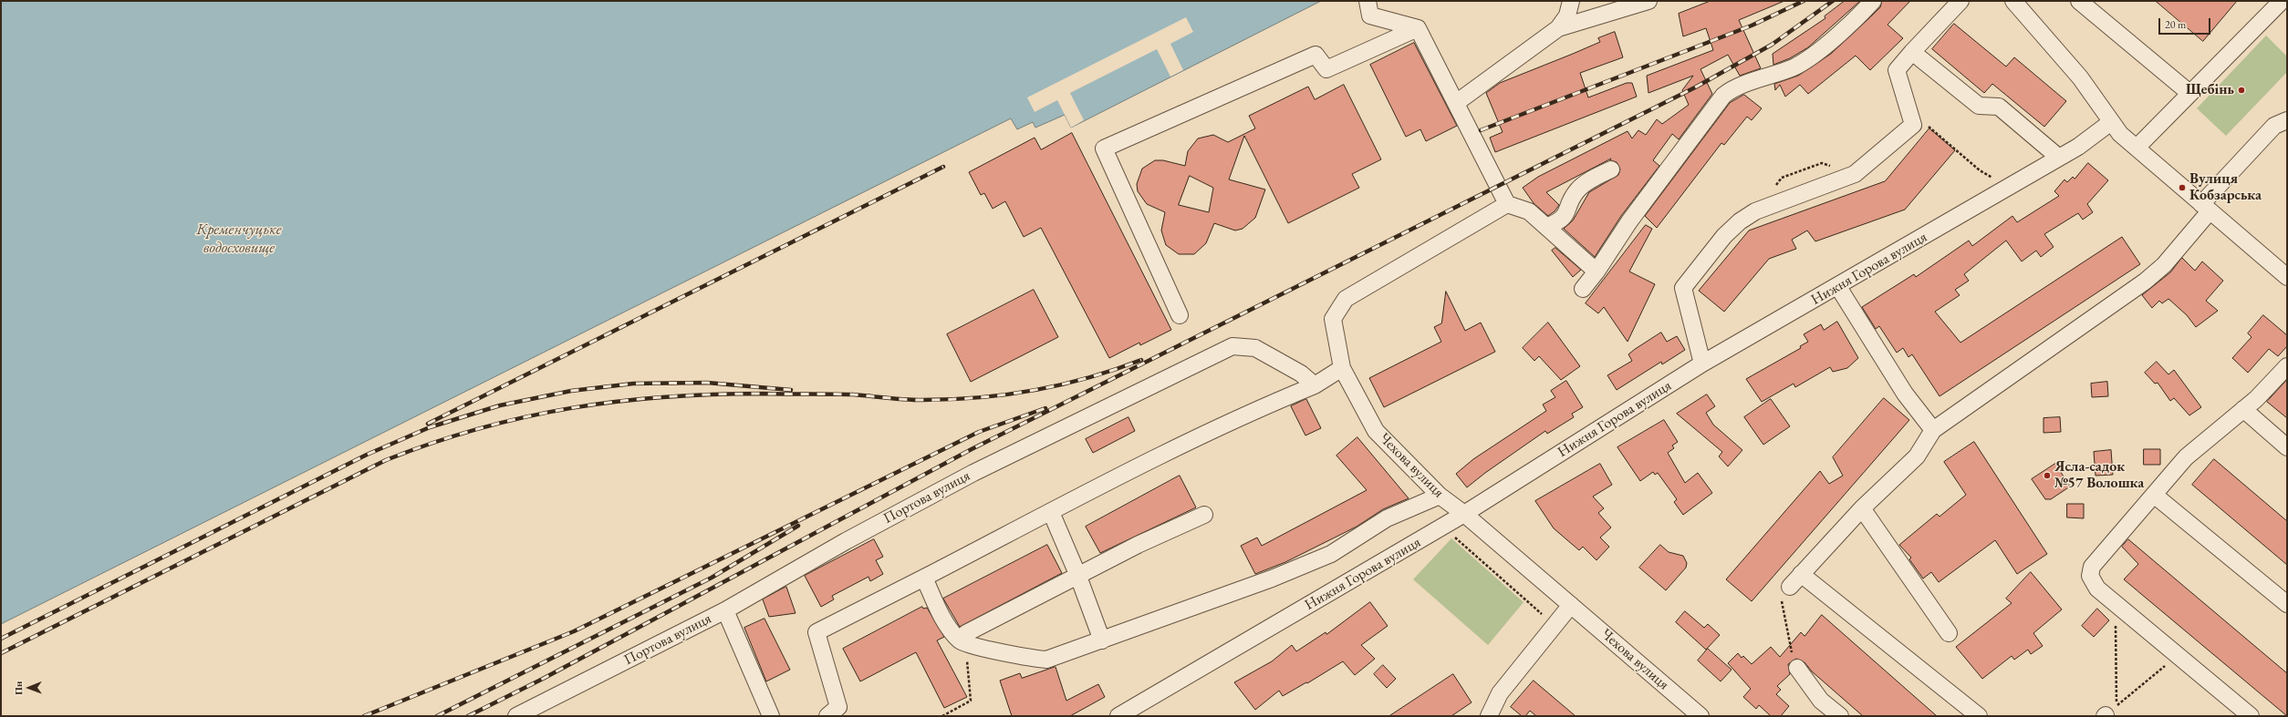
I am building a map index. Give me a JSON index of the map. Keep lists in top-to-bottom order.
{
  "streets": {
    "street": ["Нижня Горова вулиця", "Чехова вулиця", "Портова вулиця"]
  },
  "crossings": [
    ["Нижня Горова вулиця", "Чехова вулиця"]
  ],
  "water": ["Кременчуцьке водосховище"],
  "places": ["Щебінь", "Вулиця Кобзарська", "Ясла-садок №57 Волошка"],
  "scale_bar": "20 m",
  "north": "left"
}
